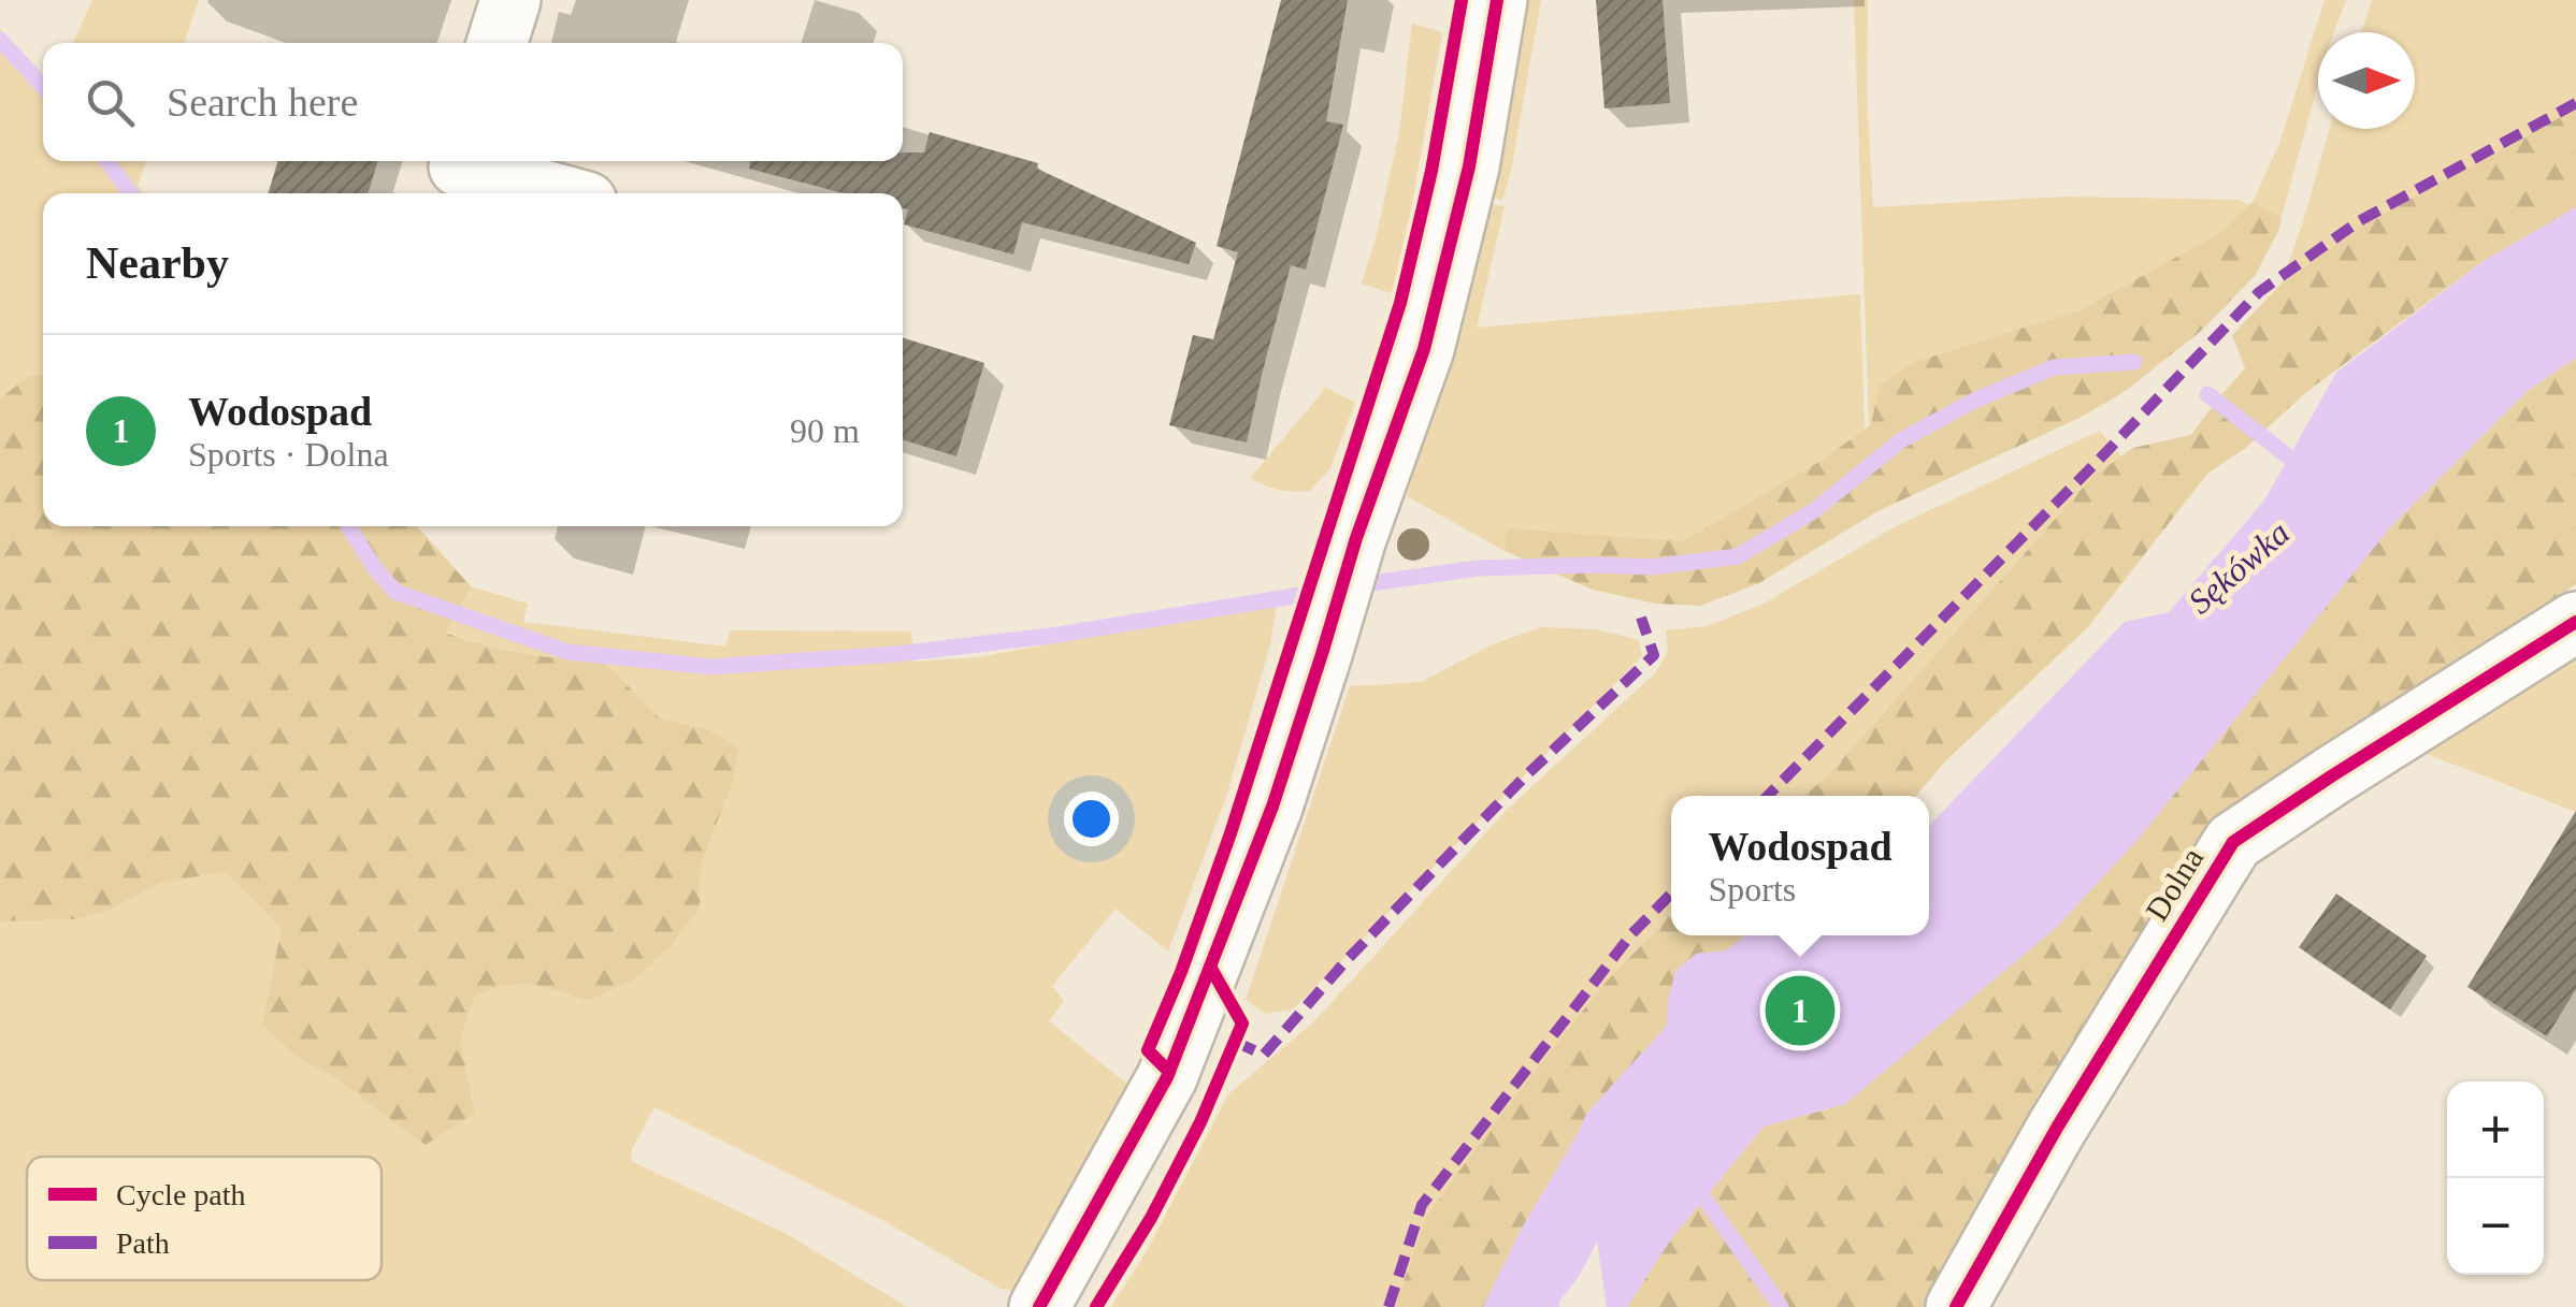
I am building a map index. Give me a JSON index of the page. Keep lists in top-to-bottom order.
{
  "streets": {
    "street": ["Dolna"]
  },
  "water": ["Sękówka"],
  "legend": ["Cycle path", "Path"],
  "north": "right",
  "page": {
    "search": "Search here",
    "heading": "Nearby",
    "list": [
      {
        "mark": "1",
        "name": "Wodospad",
        "note": "Sports · Dolna",
        "value": "90 m"
      }
    ],
    "popup": ["Wodospad", "Sports"],
    "pins": "1",
    "map_buttons": ["+", "−"]
  }
}
